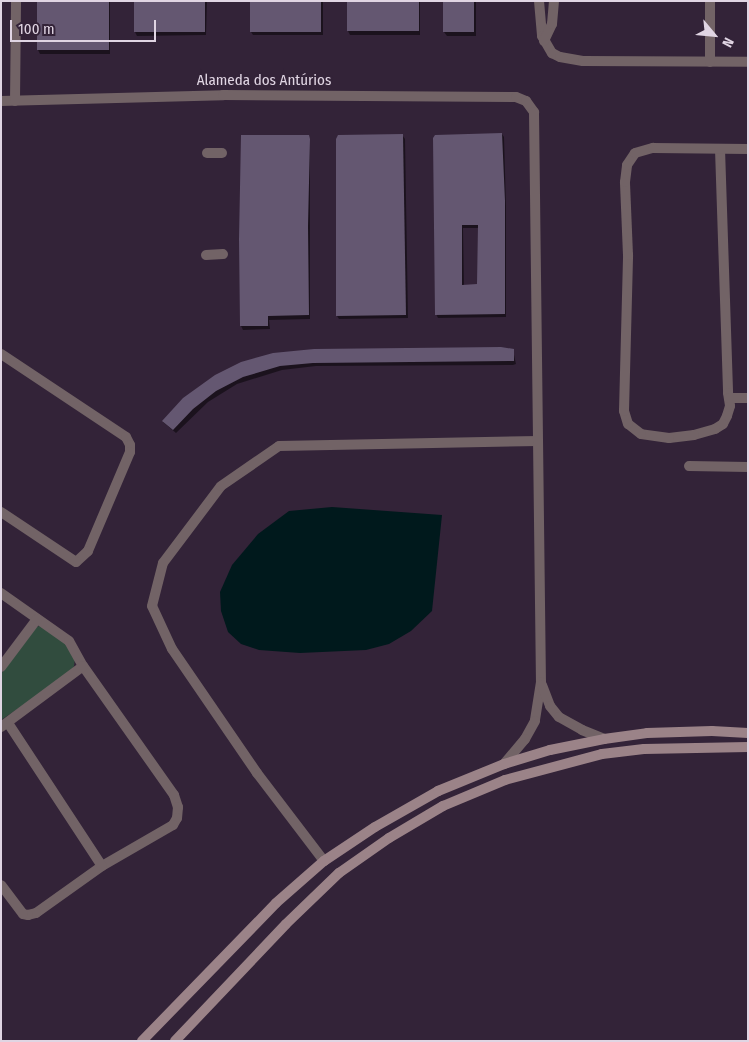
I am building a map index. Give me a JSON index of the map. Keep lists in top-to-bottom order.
{
  "streets": {
    "street": ["Alameda dos Antúrios"]
  },
  "scale_bar": "100 m",
  "north": "bottom right"
}
